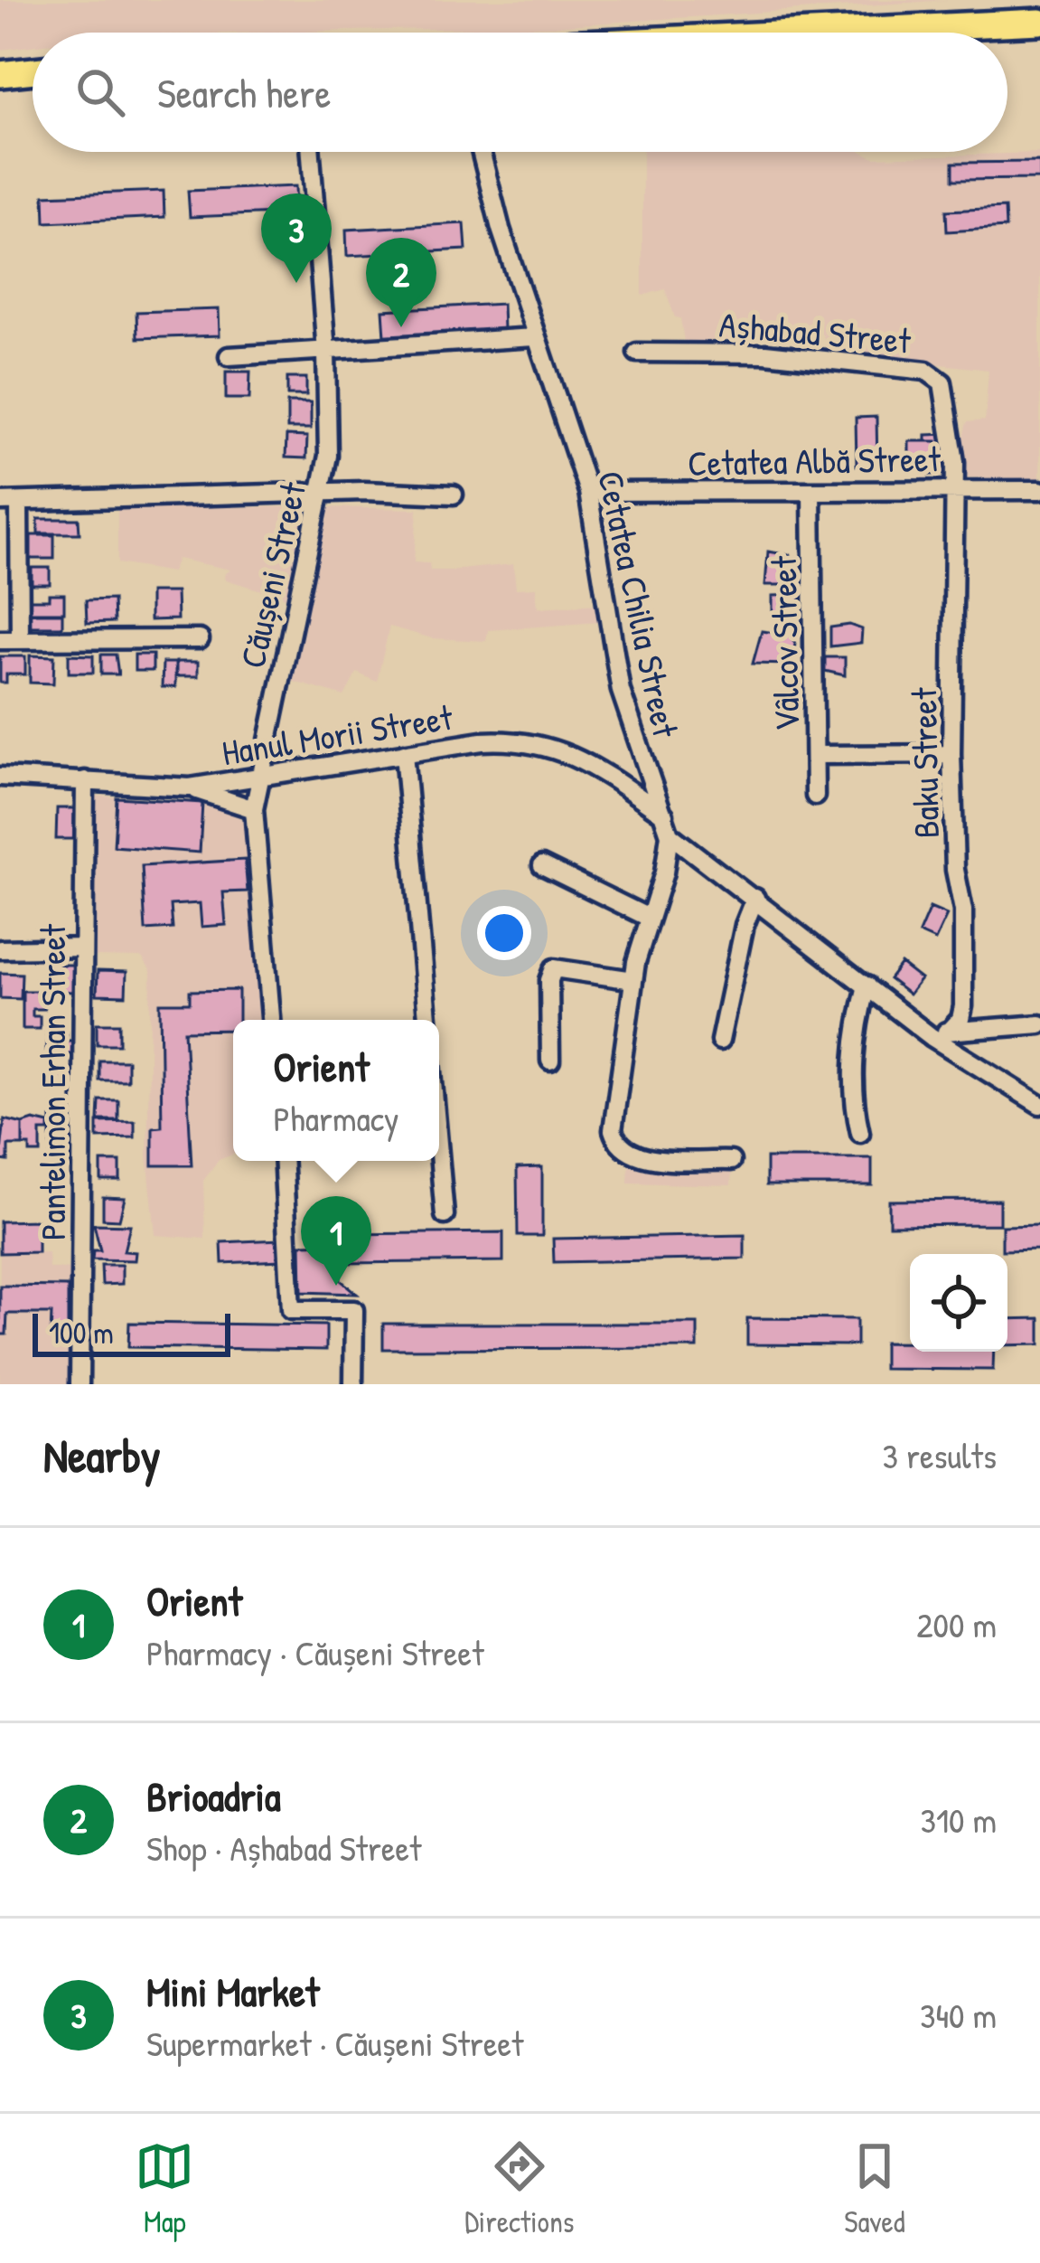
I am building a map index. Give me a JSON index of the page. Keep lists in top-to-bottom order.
{
  "streets": {
    "street": [
      "Așhabad Street",
      "Cetatea Albă Street",
      "Căușeni Street",
      "Cetatea Chilia Street",
      "Vâlcov Street",
      "Hanul Morii Street",
      "Baku Street",
      "Pantelimon Erhan Street"
    ]
  },
  "crossings": [
    ["Așhabad Street", "Cetatea Albă Street"],
    ["Așhabad Street", "Baku Street"],
    ["Cetatea Albă Street", "Cetatea Chilia Street"],
    ["Cetatea Albă Street", "Vâlcov Street"],
    ["Cetatea Albă Street", "Baku Street"],
    ["Căușeni Street", "Hanul Morii Street"],
    ["Cetatea Chilia Street", "Hanul Morii Street"],
    ["Hanul Morii Street", "Pantelimon Erhan Street"]
  ],
  "scale_bar": "100 m",
  "page": {
    "search": "Search here",
    "pins": ["3", "2", "1"],
    "popup": ["Orient", "Pharmacy"],
    "scale": "100 m",
    "heading": ["Nearby", "3 results"],
    "list": [
      {
        "mark": "1",
        "name": "Orient",
        "note": "Pharmacy · Căușeni Street",
        "value": "200 m"
      },
      {
        "mark": "2",
        "name": "Brioadria",
        "note": "Shop · Așhabad Street",
        "value": "310 m"
      },
      {
        "mark": "3",
        "name": "Mini Market",
        "note": "Supermarket · Căușeni Street",
        "value": "340 m"
      }
    ],
    "nav": ["Map", "Directions", "Saved"]
  }
}
